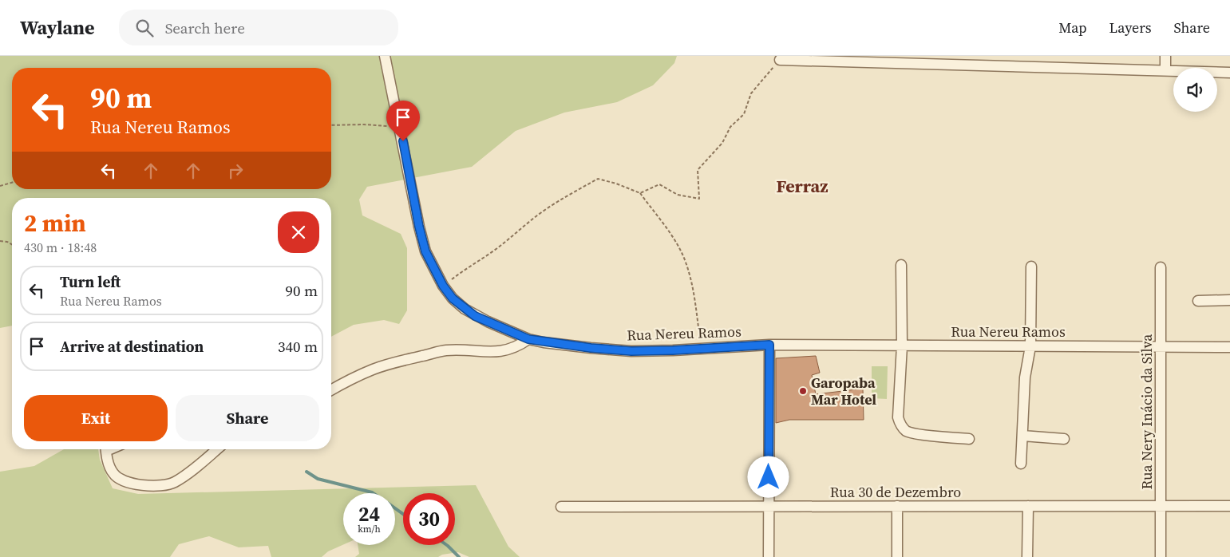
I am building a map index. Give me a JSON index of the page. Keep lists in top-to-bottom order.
{
  "streets": {
    "street": ["Rua Nereu Ramos", "Rua Nery Inácio da Silva", "Rua 30 de Dezembro"]
  },
  "crossings": [
    ["Rua Nereu Ramos", "Rua Nery Inácio da Silva"],
    ["Rua Nery Inácio da Silva", "Rua 30 de Dezembro"]
  ],
  "districts": ["Ferraz"],
  "places": ["Garopaba Mar Hotel"],
  "page": {
    "header": "Waylane",
    "search": "Search here",
    "nav": ["Map", "Layers", "Share"],
    "turn": ["90 m", "Rua Nereu Ramos"],
    "heading": ["2 min", "430 m · 18:48"],
    "list": [
      {
        "name": "Turn left",
        "note": "Rua Nereu Ramos",
        "value": "90 m"
      },
      {
        "name": "Arrive at destination",
        "value": "340 m"
      }
    ],
    "buttons": ["Exit", "Share"],
    "speed": "24 km/h",
    "limit": "30"
  }
}
